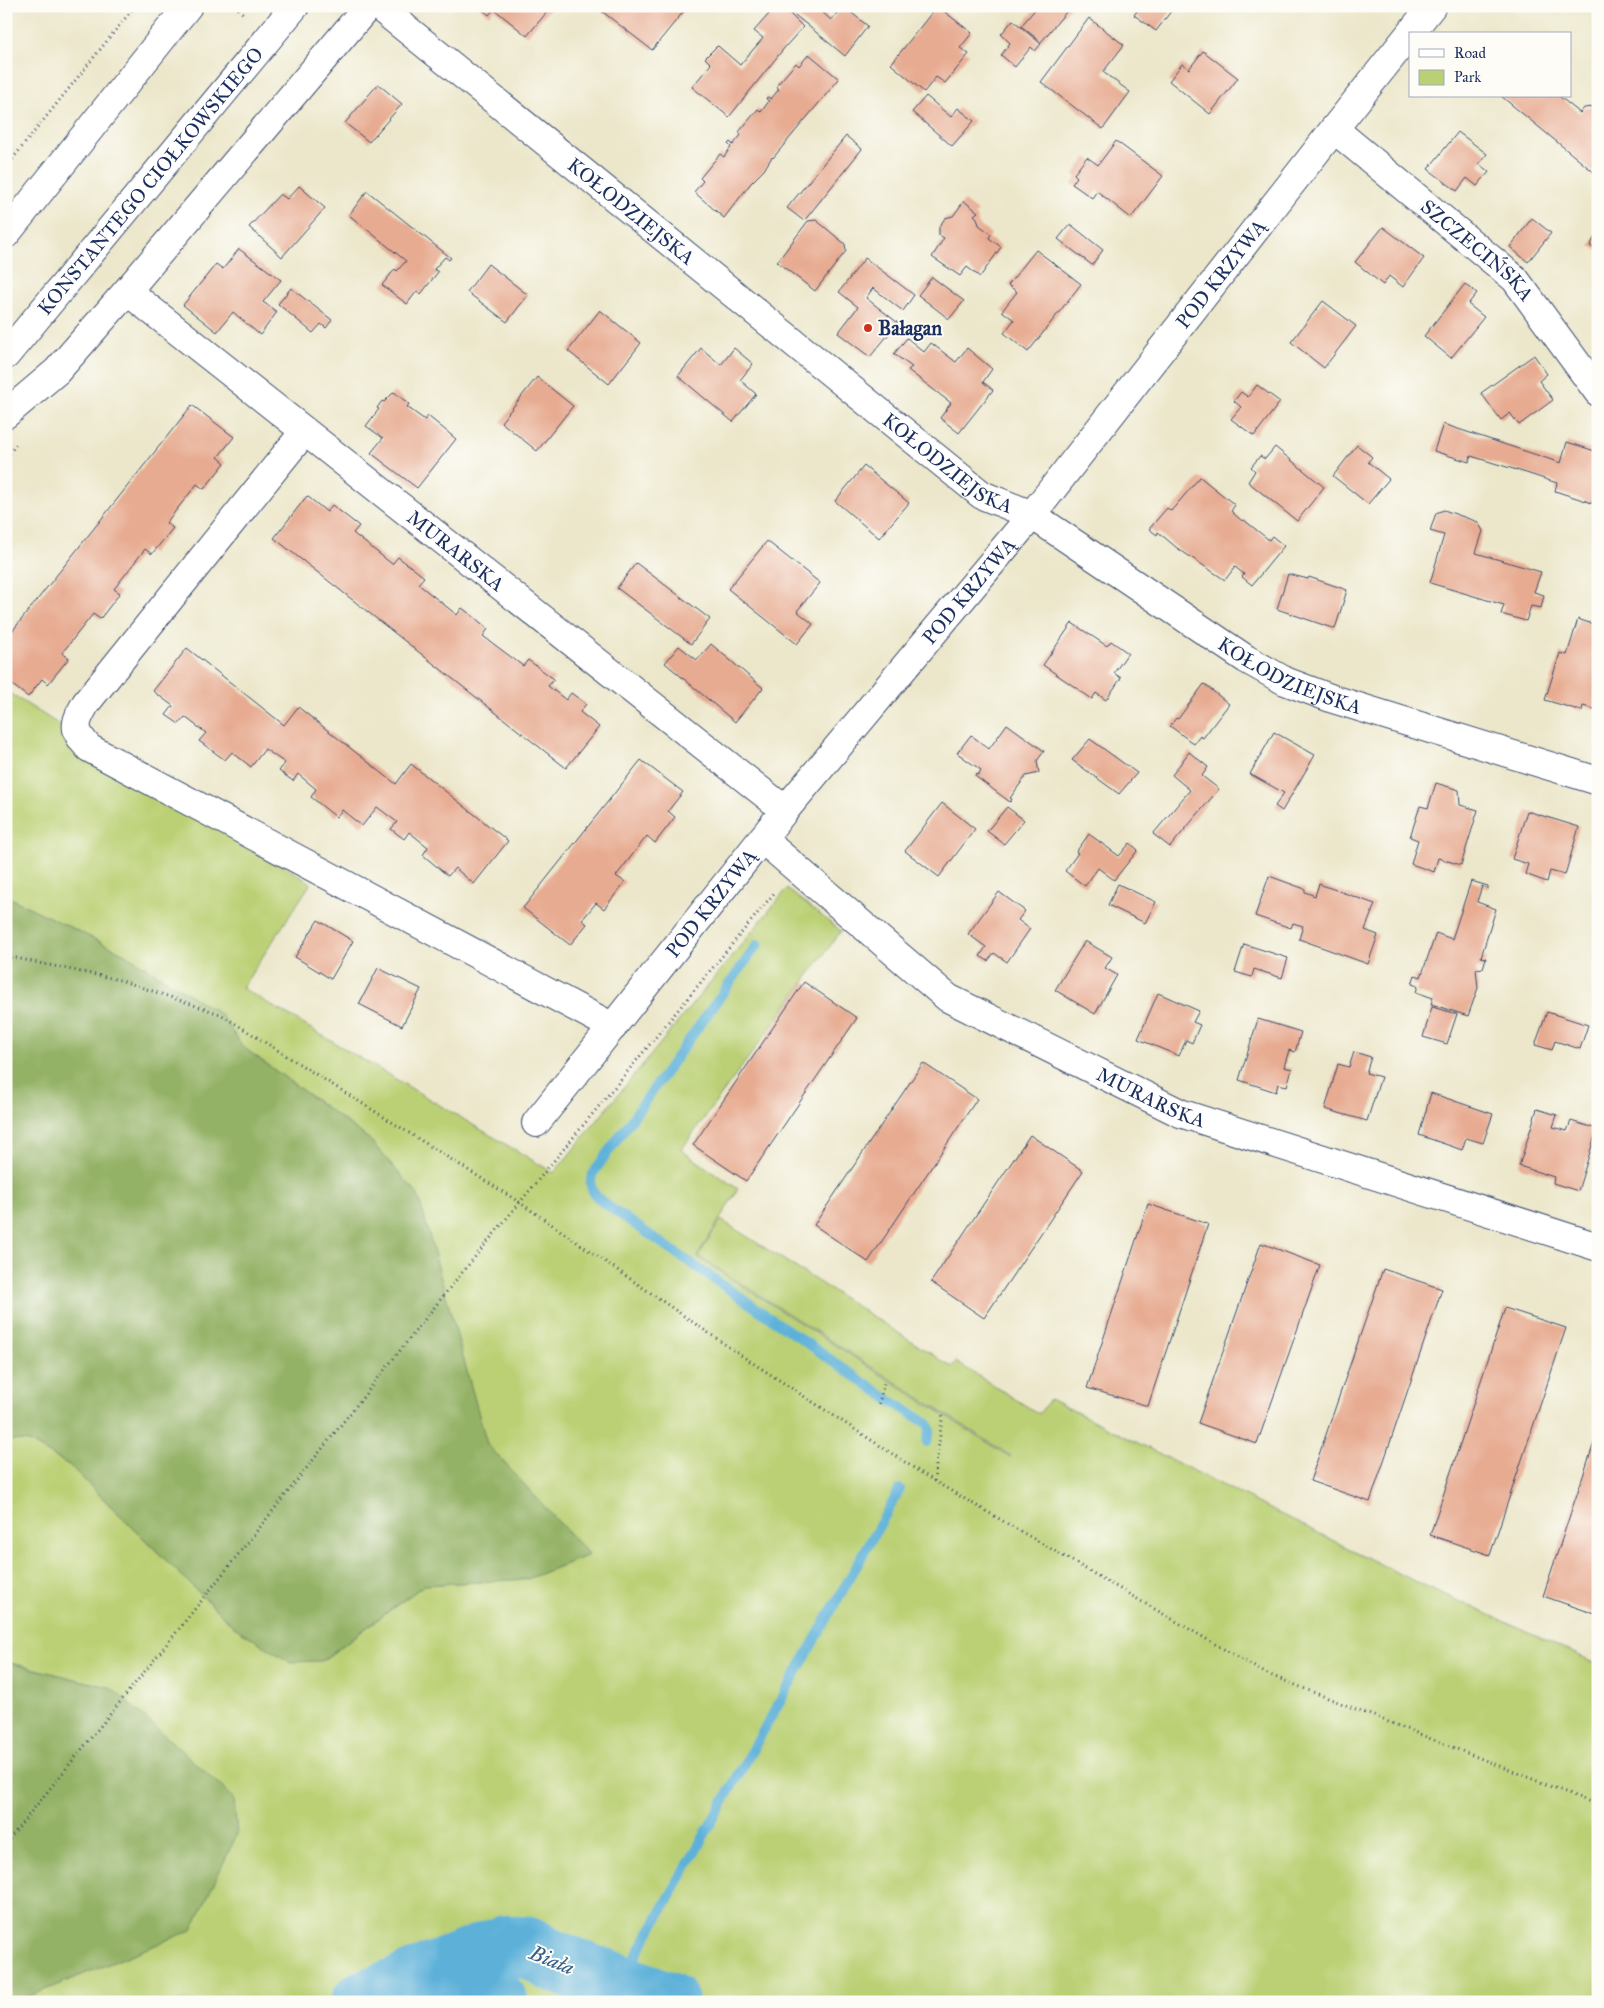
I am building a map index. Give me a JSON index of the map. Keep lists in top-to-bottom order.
{
  "streets": {
    "street": [
      "KONSTANTEGO CIOŁKOWSKIEGO",
      "KOŁODZIEJSKA",
      "SZCZECIŃSKA",
      "POD KRZYWĄ",
      "MURARSKA"
    ]
  },
  "crossings": [
    ["KOŁODZIEJSKA", "POD KRZYWĄ"],
    ["SZCZECIŃSKA", "POD KRZYWĄ"],
    ["POD KRZYWĄ", "MURARSKA"]
  ],
  "water": ["Biała"],
  "places": ["Bałagan"],
  "legend": ["Road", "Park"]
}
